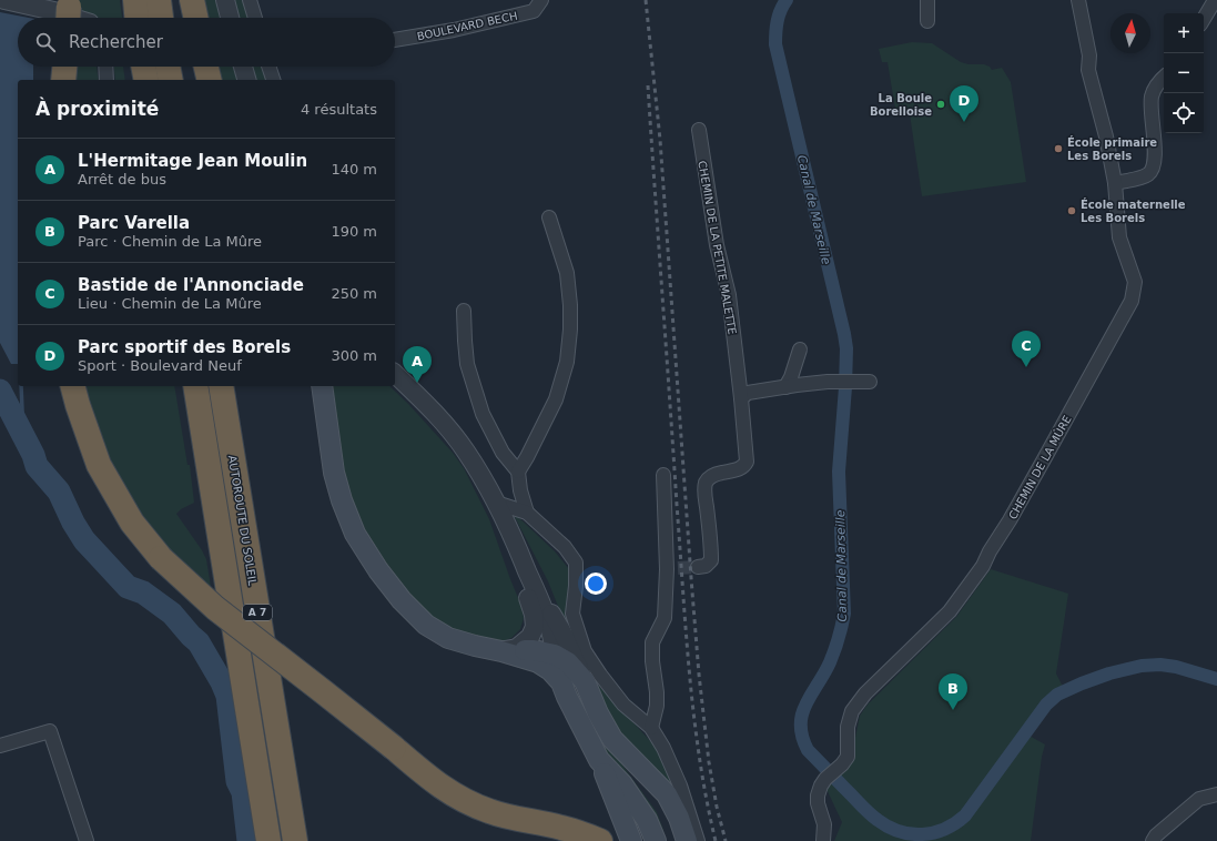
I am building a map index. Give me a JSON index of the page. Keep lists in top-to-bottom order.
{
  "streets": {
    "highway": ["AUTOROUTE DU SOLEIL", "A 7"],
    "street": ["BOULEVARD BECH", "CHEMIN DE LA PETITE MALETTE", "CHEMIN DE LA MÛRE"]
  },
  "water": ["Canal de Marseille"],
  "places": ["La Boule Borelloise", "École primaire Les Borels", "École maternelle Les Borels"],
  "north": "top",
  "page": {
    "map_buttons": ["+", "−"],
    "search": "Rechercher",
    "heading": ["À proximité", "4 résultats"],
    "pins": [
      "D",
      "C",
      "A",
      "B"
    ],
    "list": [
      {
        "mark": "A",
        "name": "L'Hermitage Jean Moulin",
        "note": "Arrêt de bus",
        "value": "140 m"
      },
      {
        "mark": "B",
        "name": "Parc Varella",
        "note": "Parc · Chemin de La Mûre",
        "value": "190 m"
      },
      {
        "mark": "C",
        "name": "Bastide de l'Annonciade",
        "note": "Lieu · Chemin de La Mûre",
        "value": "250 m"
      },
      {
        "mark": "D",
        "name": "Parc sportif des Borels",
        "note": "Sport · Boulevard Neuf",
        "value": "300 m"
      }
    ]
  }
}
